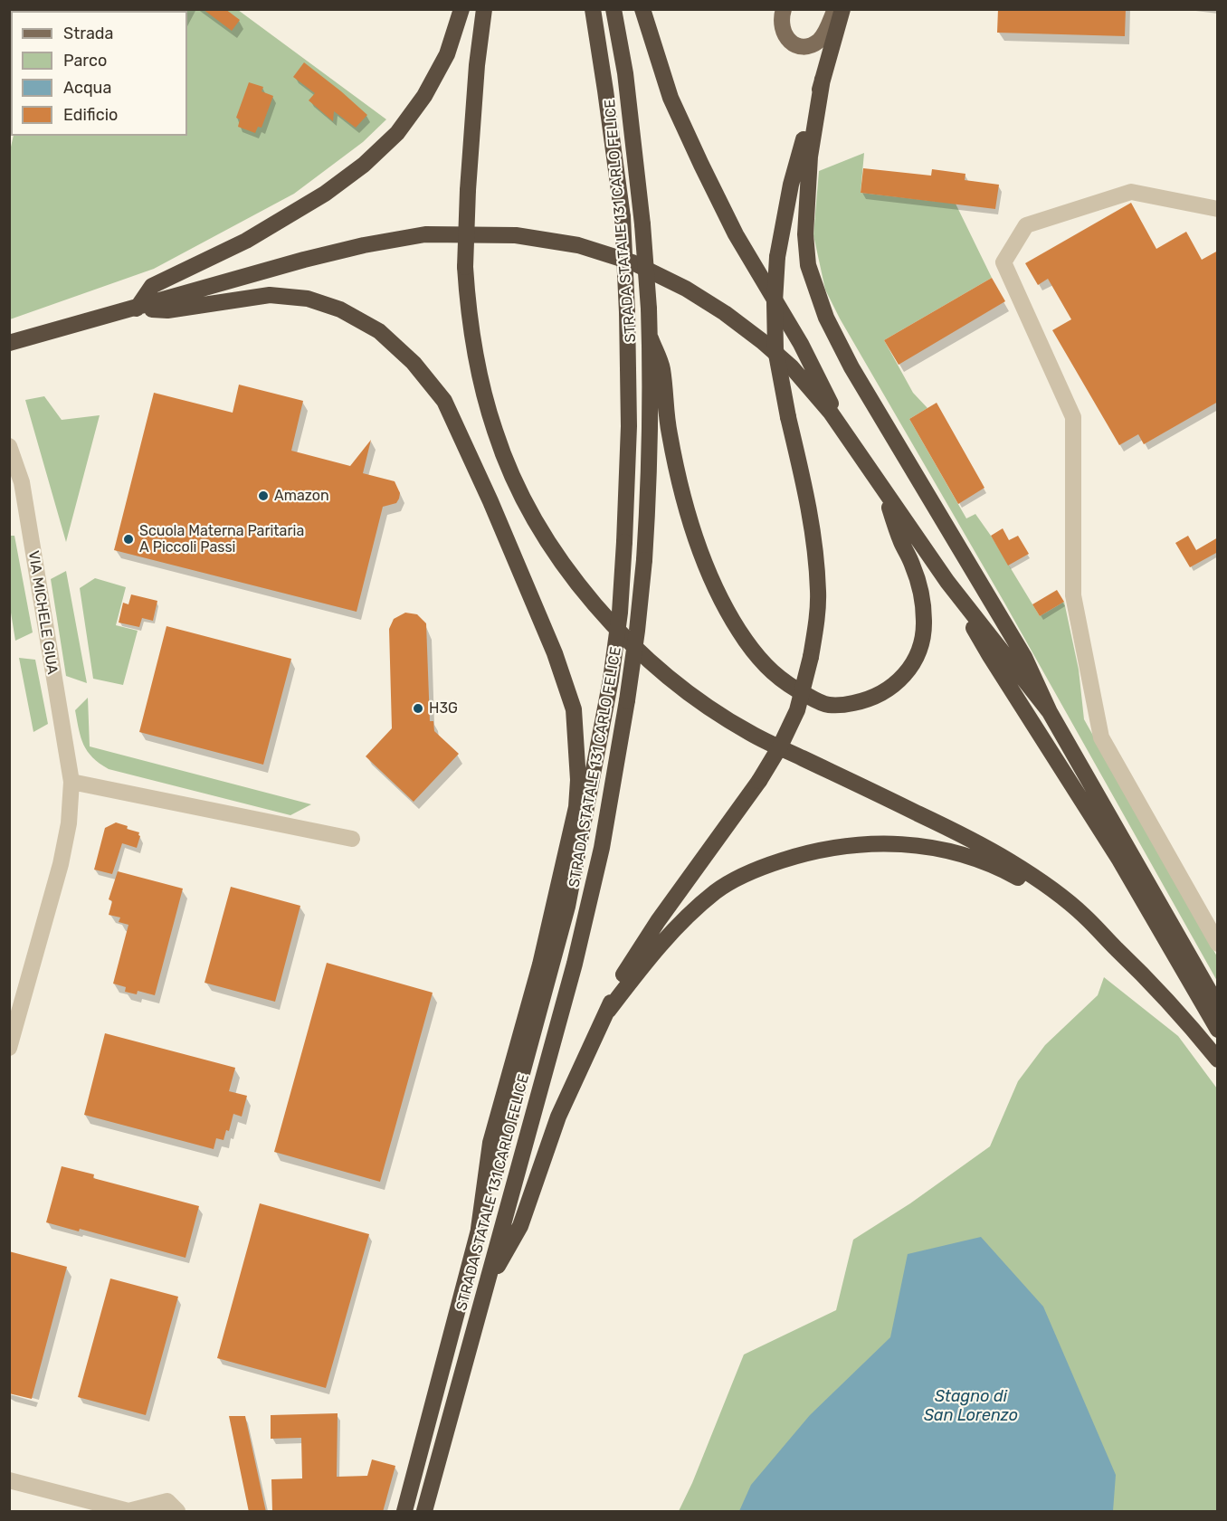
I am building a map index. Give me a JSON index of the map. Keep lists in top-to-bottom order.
{
  "streets": {
    "highway": ["STRADA STATALE 131 CARLO FELICE"],
    "street": ["VIA MICHELE GIUA"]
  },
  "water": ["Stagno di San Lorenzo"],
  "places": ["Amazon", "Scuola Materna Paritaria A Piccoli Passi", "H3G"],
  "legend": [
    "Strada",
    "Parco",
    "Acqua",
    "Edificio"
  ]
}
